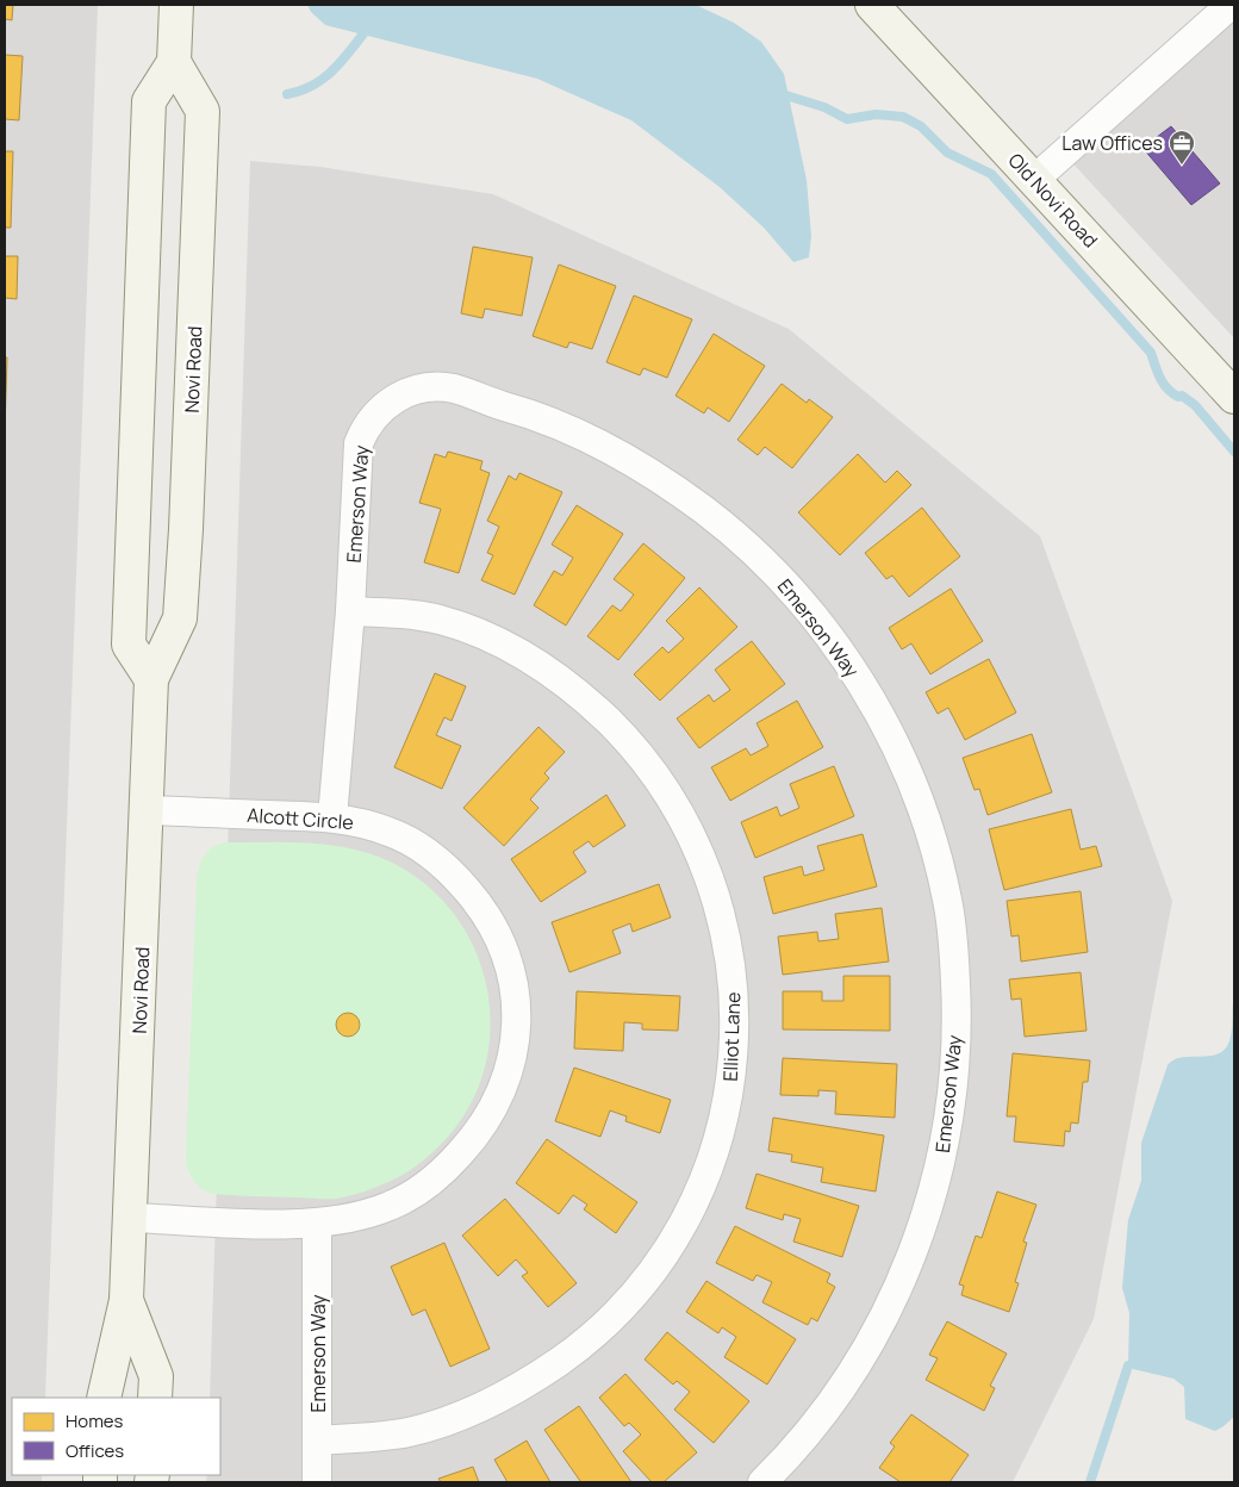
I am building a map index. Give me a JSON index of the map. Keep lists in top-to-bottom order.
{
  "streets": {
    "main road": ["Old Novi Road", "Novi Road"],
    "street": ["Emerson Way", "Alcott Circle", "Elliot Lane"]
  },
  "crossings": [
    ["Novi Road", "Alcott Circle"],
    ["Emerson Way", "Alcott Circle"],
    ["Emerson Way", "Elliot Lane"]
  ],
  "places": {
    "office": ["Law Offices"]
  },
  "legend": ["Homes", "Offices"]
}
